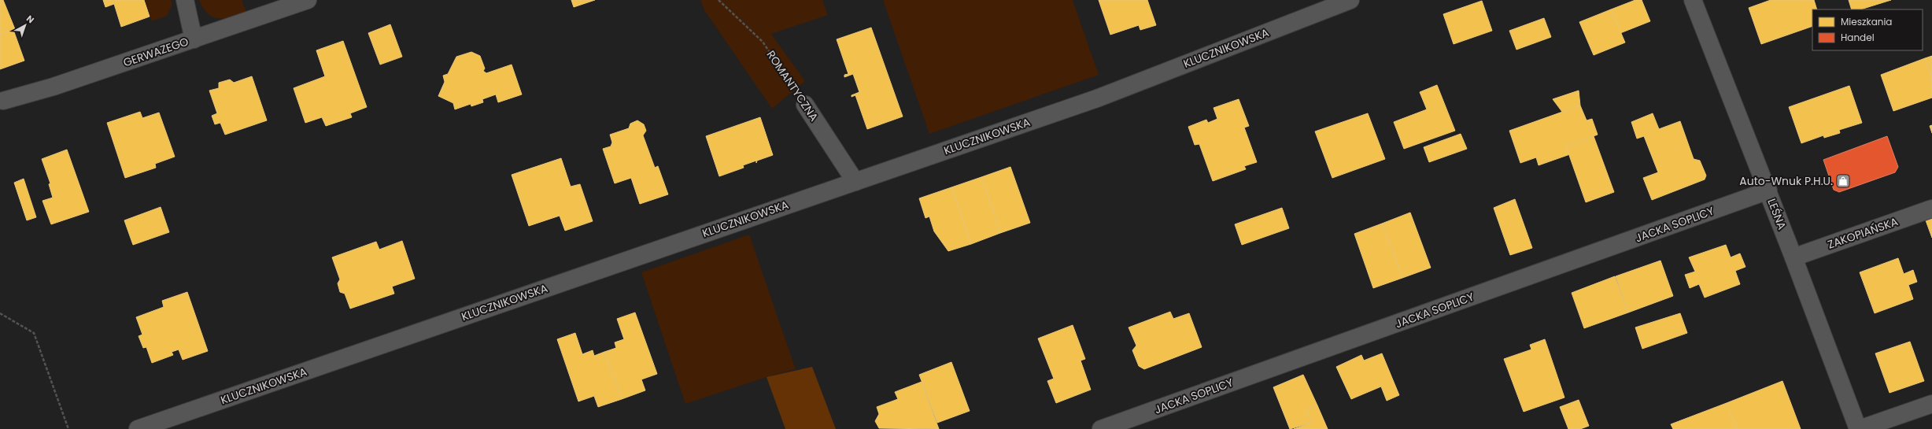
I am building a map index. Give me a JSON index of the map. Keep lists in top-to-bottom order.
{
  "streets": {
    "street": [
      "KLUCZNIKOWSKA",
      "GERWAZEGO",
      "ROMANTYCZNA",
      "LEŚNA",
      "JACKA SOPLICY",
      "ZAKOPIAŃSKA"
    ]
  },
  "crossings": [
    ["KLUCZNIKOWSKA", "ROMANTYCZNA"],
    ["LEŚNA", "JACKA SOPLICY"],
    ["LEŚNA", "ZAKOPIAŃSKA"]
  ],
  "places": {
    "shop": ["Auto-Wnuk P.H.U."]
  },
  "legend": ["Mieszkania", "Handel"],
  "north": "top right"
}
